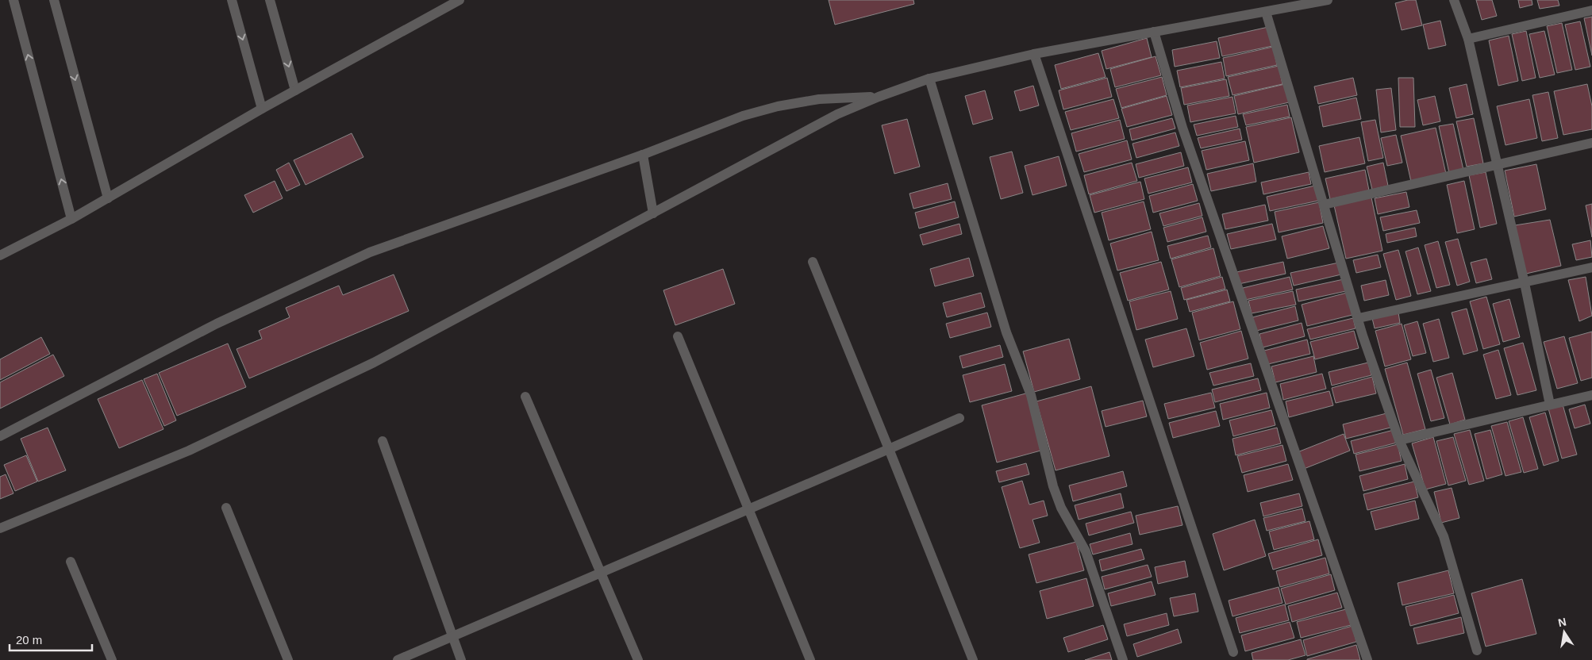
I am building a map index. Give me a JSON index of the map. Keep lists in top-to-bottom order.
{
  "scale_bar": "20 m",
  "north": "top"
}
